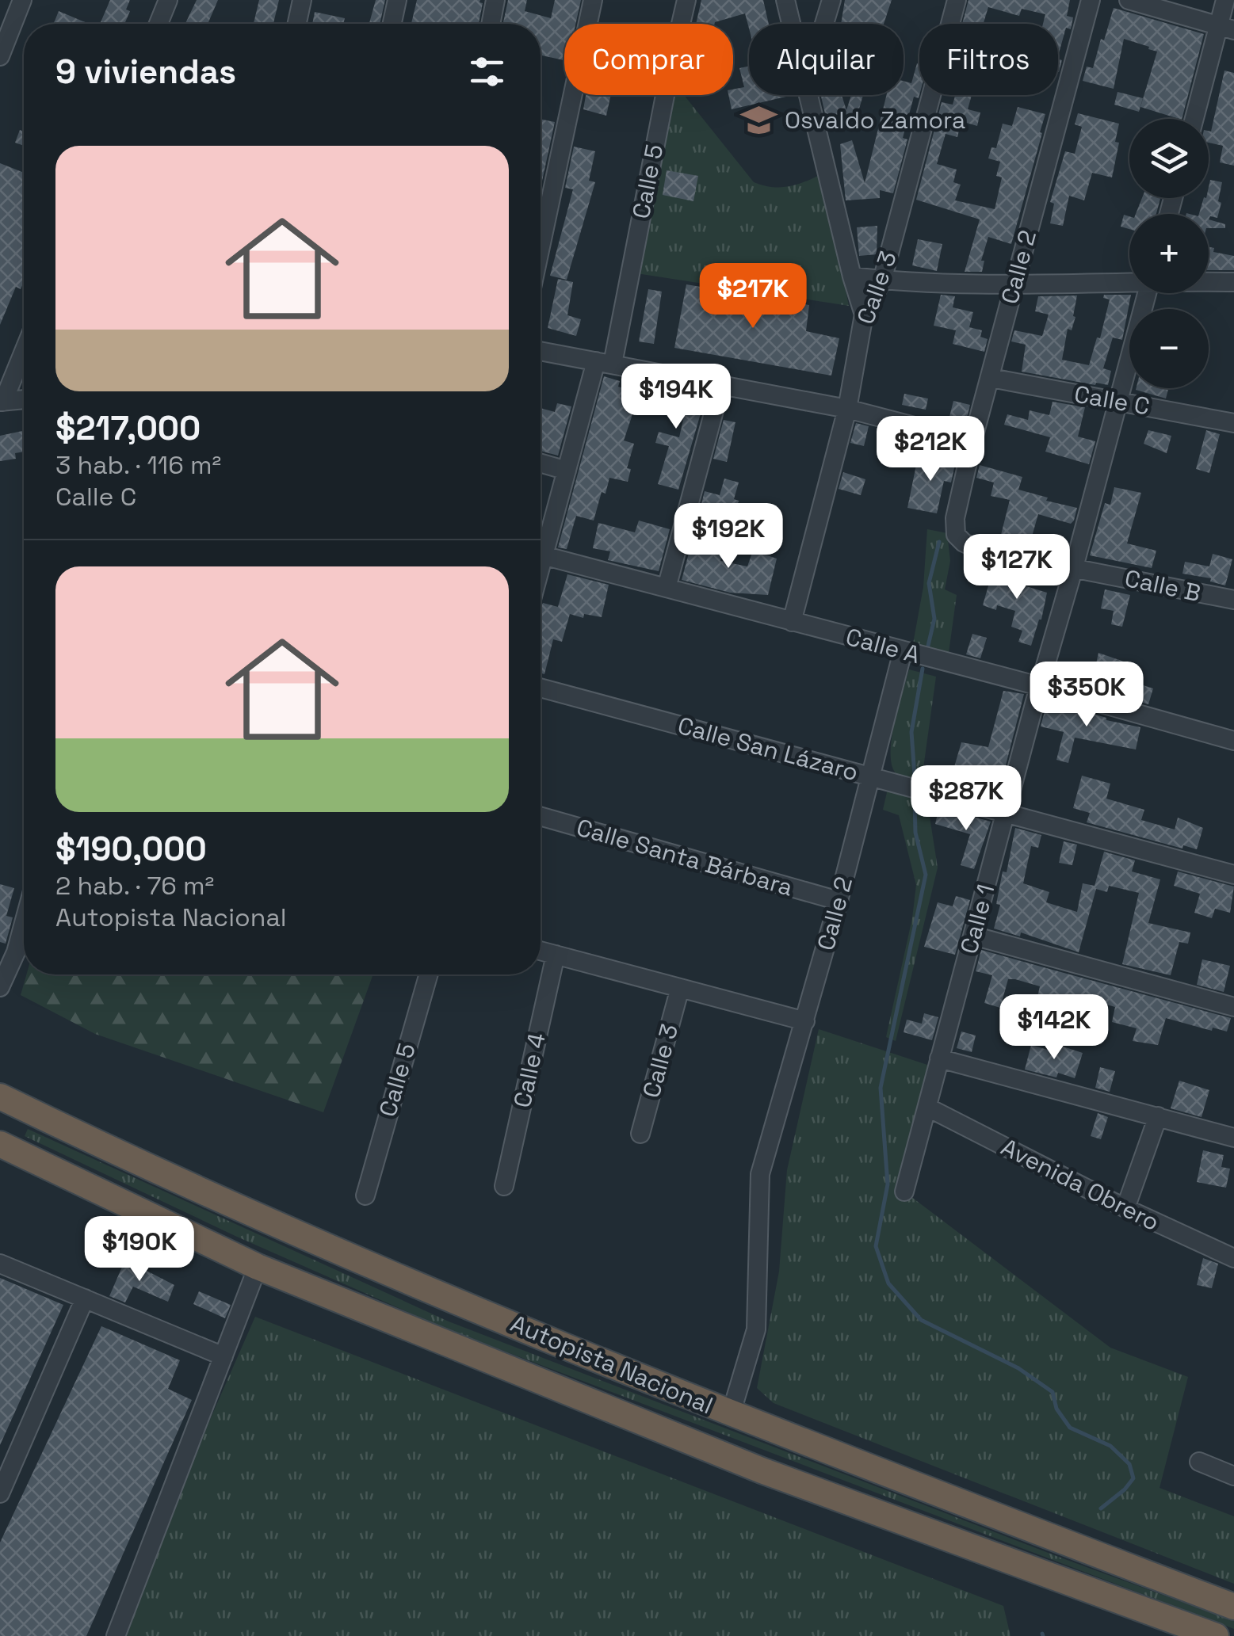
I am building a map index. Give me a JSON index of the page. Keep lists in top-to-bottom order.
{
  "streets": {
    "highway": ["Autopista Nacional"],
    "street": [
      "Calle 5",
      "Calle 2",
      "Calle 3",
      "Calle C",
      "Calle B",
      "Calle A",
      "Calle San Lázaro",
      "Calle Santa Bárbara",
      "Calle 1",
      "Calle 4",
      "Avenida Obrero"
    ]
  },
  "crossings": [
    ["Calle 2", "Calle C"],
    ["Calle 2", "Calle B"],
    ["Calle 2", "Calle A"],
    ["Calle 2", "Calle San Lázaro"],
    ["Calle 2", "Calle Santa Bárbara"],
    ["Calle 2", "Autopista Nacional"],
    ["Calle 3", "Calle A"],
    ["Calle C", "Calle 1"],
    ["Calle B", "Calle 1"],
    ["Calle A", "Calle 1"],
    ["Calle San Lázaro", "Calle 1"],
    ["Calle 1", "Avenida Obrero"]
  ],
  "places": {
    "school or university": ["Osvaldo Zamora"]
  },
  "page": {
    "chip": ["Comprar", "Alquilar", "Filtros"],
    "heading": "9 viviendas",
    "map_buttons": ["+", "−"],
    "list": [
      {
        "name": "$217,000",
        "note": "3 hab. · 116 m² · Calle C"
      },
      {
        "name": "$190,000",
        "note": "2 hab. · 76 m² · Autopista Nacional"
      }
    ],
    "price": [
      "$217K",
      "$194K",
      "$212K",
      "$192K",
      "$127K",
      "$350K",
      "$287K",
      "$142K",
      "$190K"
    ]
  }
}
